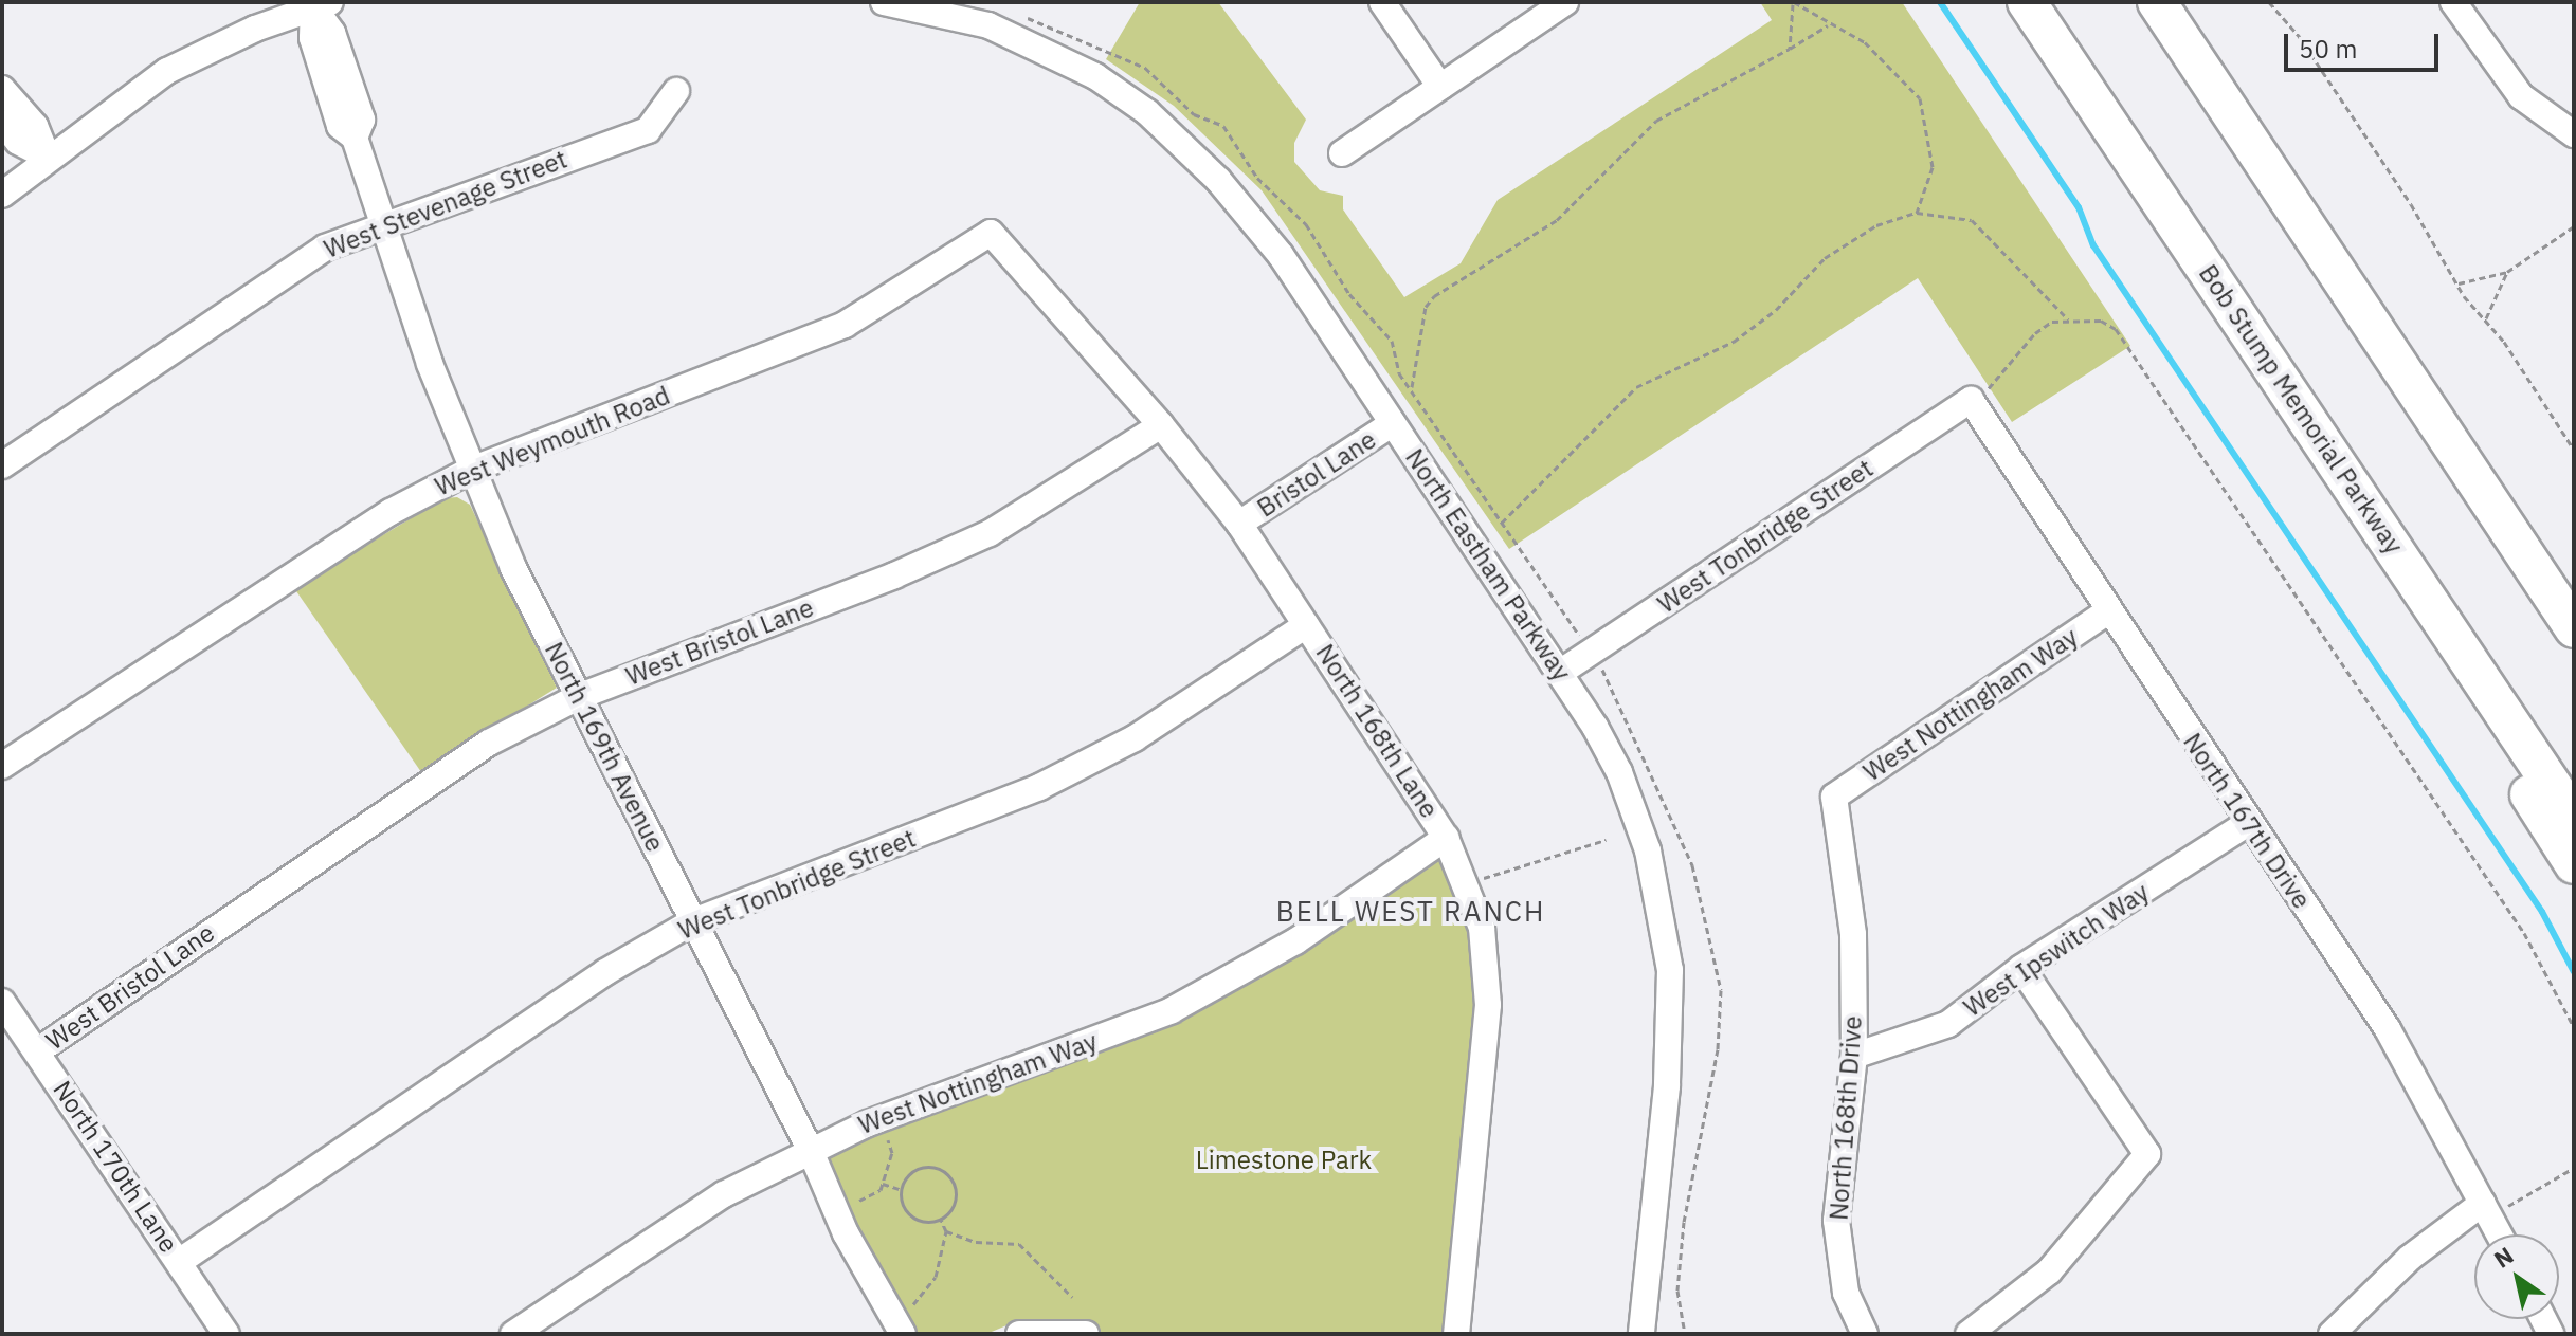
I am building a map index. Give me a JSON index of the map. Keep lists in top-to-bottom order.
{
  "streets": {
    "highway": ["Bob Stump Memorial Parkway"],
    "street": [
      "West Stevenage Street",
      "West Weymouth Road",
      "Bristol Lane",
      "West Tonbridge Street",
      "North Eastham Parkway",
      "West Bristol Lane",
      "West Nottingham Way",
      "North 168th Lane",
      "North 169th Avenue",
      "North 167th Drive",
      "West Ipswitch Way",
      "North 168th Drive",
      "North 170th Lane"
    ]
  },
  "crossings": [
    ["West Stevenage Street", "North 169th Avenue"],
    ["West Weymouth Road", "North 168th Lane"],
    ["West Weymouth Road", "North 169th Avenue"],
    ["Bristol Lane", "North Eastham Parkway"],
    ["Bristol Lane", "North 168th Lane"],
    ["West Tonbridge Street", "North Eastham Parkway"],
    ["West Tonbridge Street", "North 168th Lane"],
    ["West Tonbridge Street", "North 169th Avenue"],
    ["West Tonbridge Street", "North 167th Drive"],
    ["West Tonbridge Street", "North 170th Lane"],
    ["West Bristol Lane", "North 168th Lane"],
    ["West Bristol Lane", "North 169th Avenue"],
    ["West Bristol Lane", "North 170th Lane"],
    ["West Nottingham Way", "North 168th Lane"],
    ["West Nottingham Way", "North 169th Avenue"],
    ["West Nottingham Way", "North 167th Drive"],
    ["West Nottingham Way", "North 168th Drive"],
    ["North 167th Drive", "West Ipswitch Way"],
    ["West Ipswitch Way", "North 168th Drive"]
  ],
  "districts": ["BELL WEST RANCH"],
  "parks": ["Limestone Park"],
  "scale_bar": "50 m",
  "north": "top left"
}
